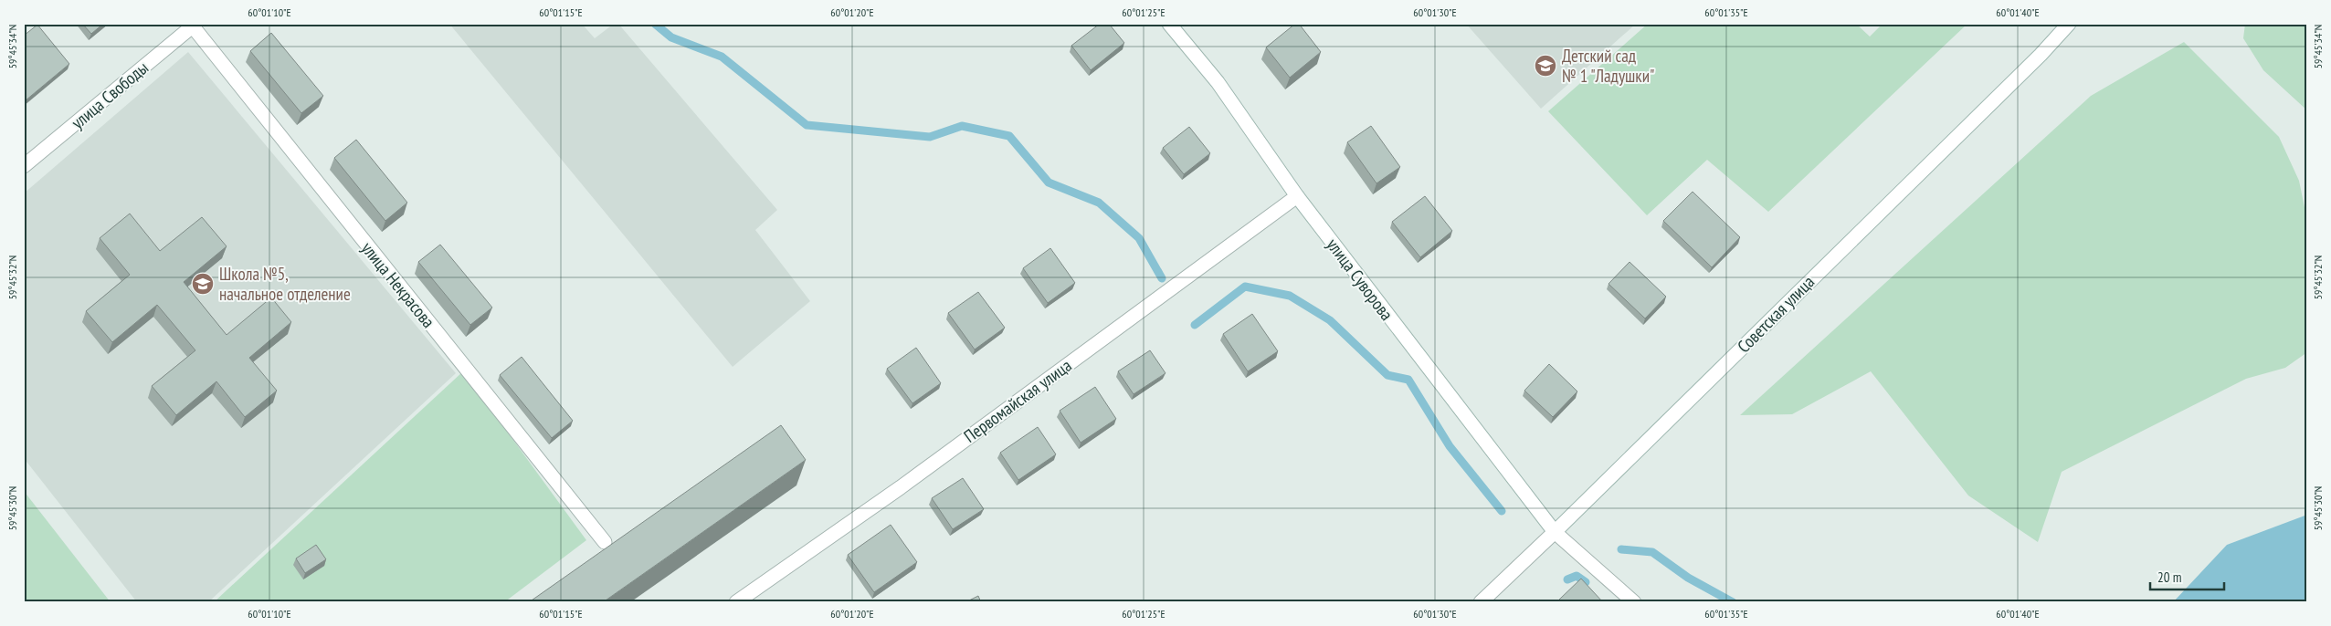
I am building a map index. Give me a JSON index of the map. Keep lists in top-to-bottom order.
{
  "streets": {
    "street": [
      "улица Свободы",
      "улица Суворова",
      "улица Некрасова",
      "Советская улица",
      "Первомайская улица"
    ]
  },
  "crossings": [
    ["улица Свободы", "улица Некрасова"],
    ["улица Суворова", "Советская улица"],
    ["улица Суворова", "Первомайская улица"]
  ],
  "places": {
    "school or university": ["Детский сад № 1 \"Ладушки\"", "Школа №5, начальное отделение"]
  },
  "scale_bar": "20 m",
  "coordinates": [
    "60°01'10\"E",
    "60°01'15\"E",
    "60°01'20\"E",
    "60°01'25\"E",
    "60°01'30\"E",
    "60°01'35\"E",
    "60°01'40\"E",
    "59°45'34\"N",
    "59°45'32\"N",
    "59°45'30\"N"
  ]
}
